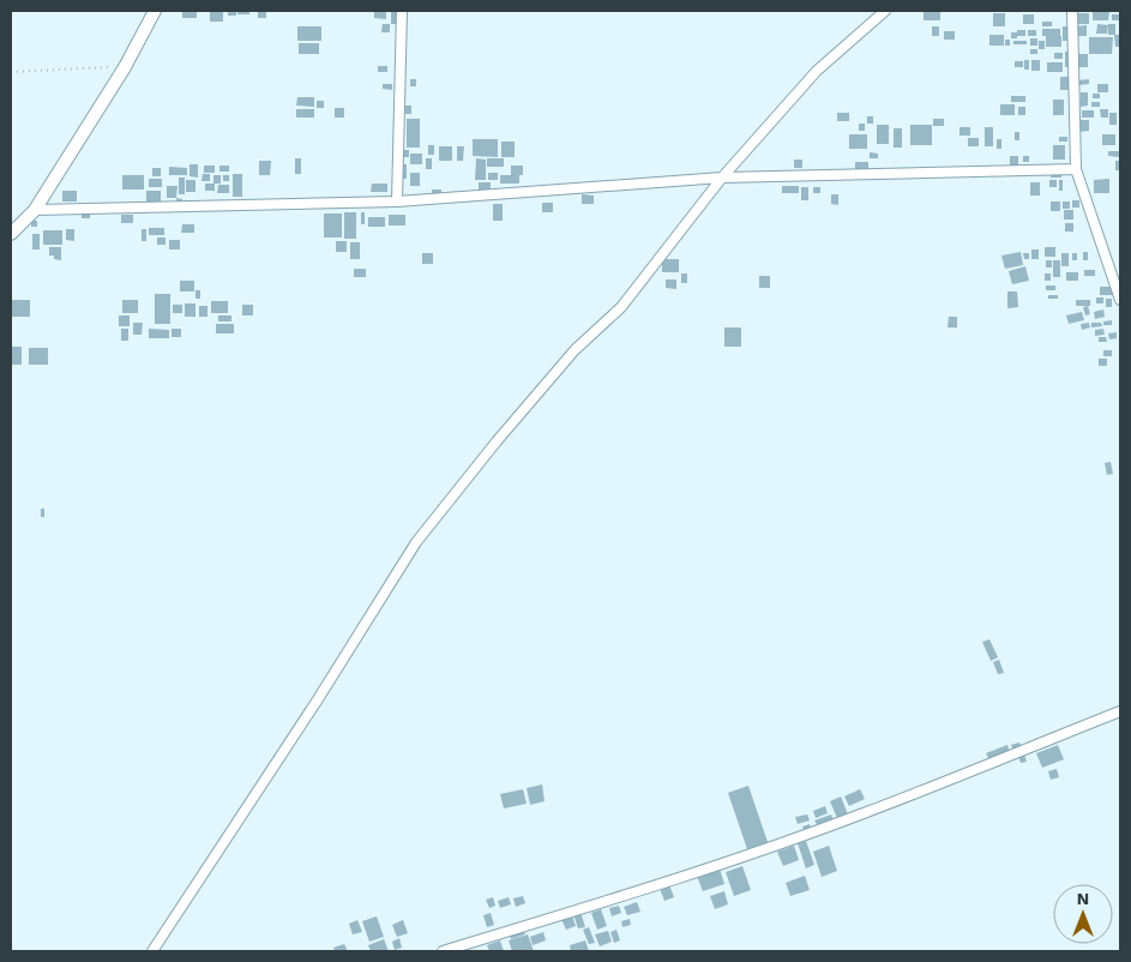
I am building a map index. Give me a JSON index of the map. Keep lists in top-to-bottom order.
{
  "north": "top"
}
